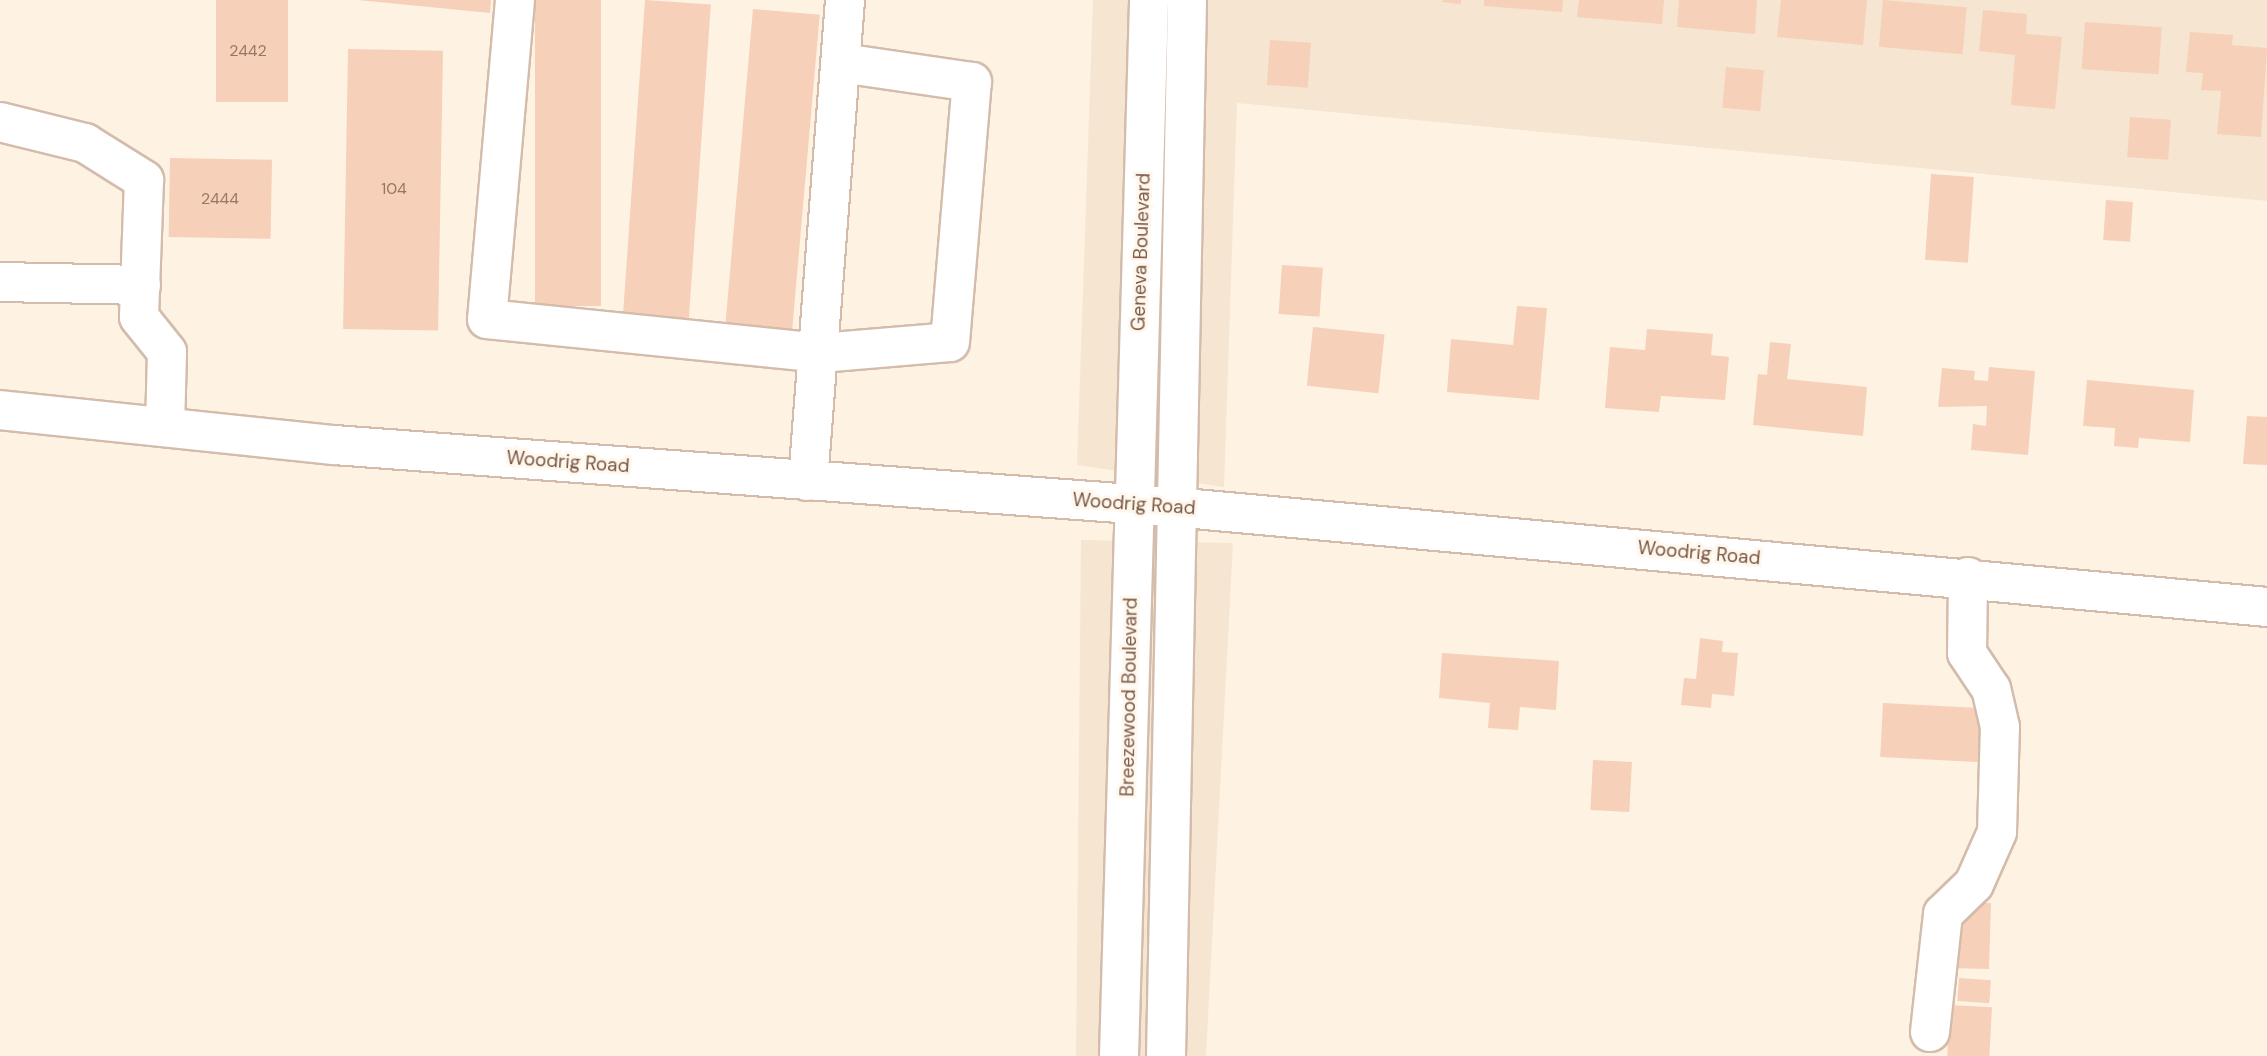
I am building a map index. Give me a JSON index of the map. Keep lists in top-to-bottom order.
{
  "streets": {
    "street": ["Geneva Boulevard", "Woodrig Road", "Breezewood Boulevard"]
  },
  "crossings": [
    ["Geneva Boulevard", "Woodrig Road"],
    ["Geneva Boulevard", "Breezewood Boulevard"],
    ["Woodrig Road", "Breezewood Boulevard"]
  ],
  "house_numbers": ["2442", "104", "2444"]
}
